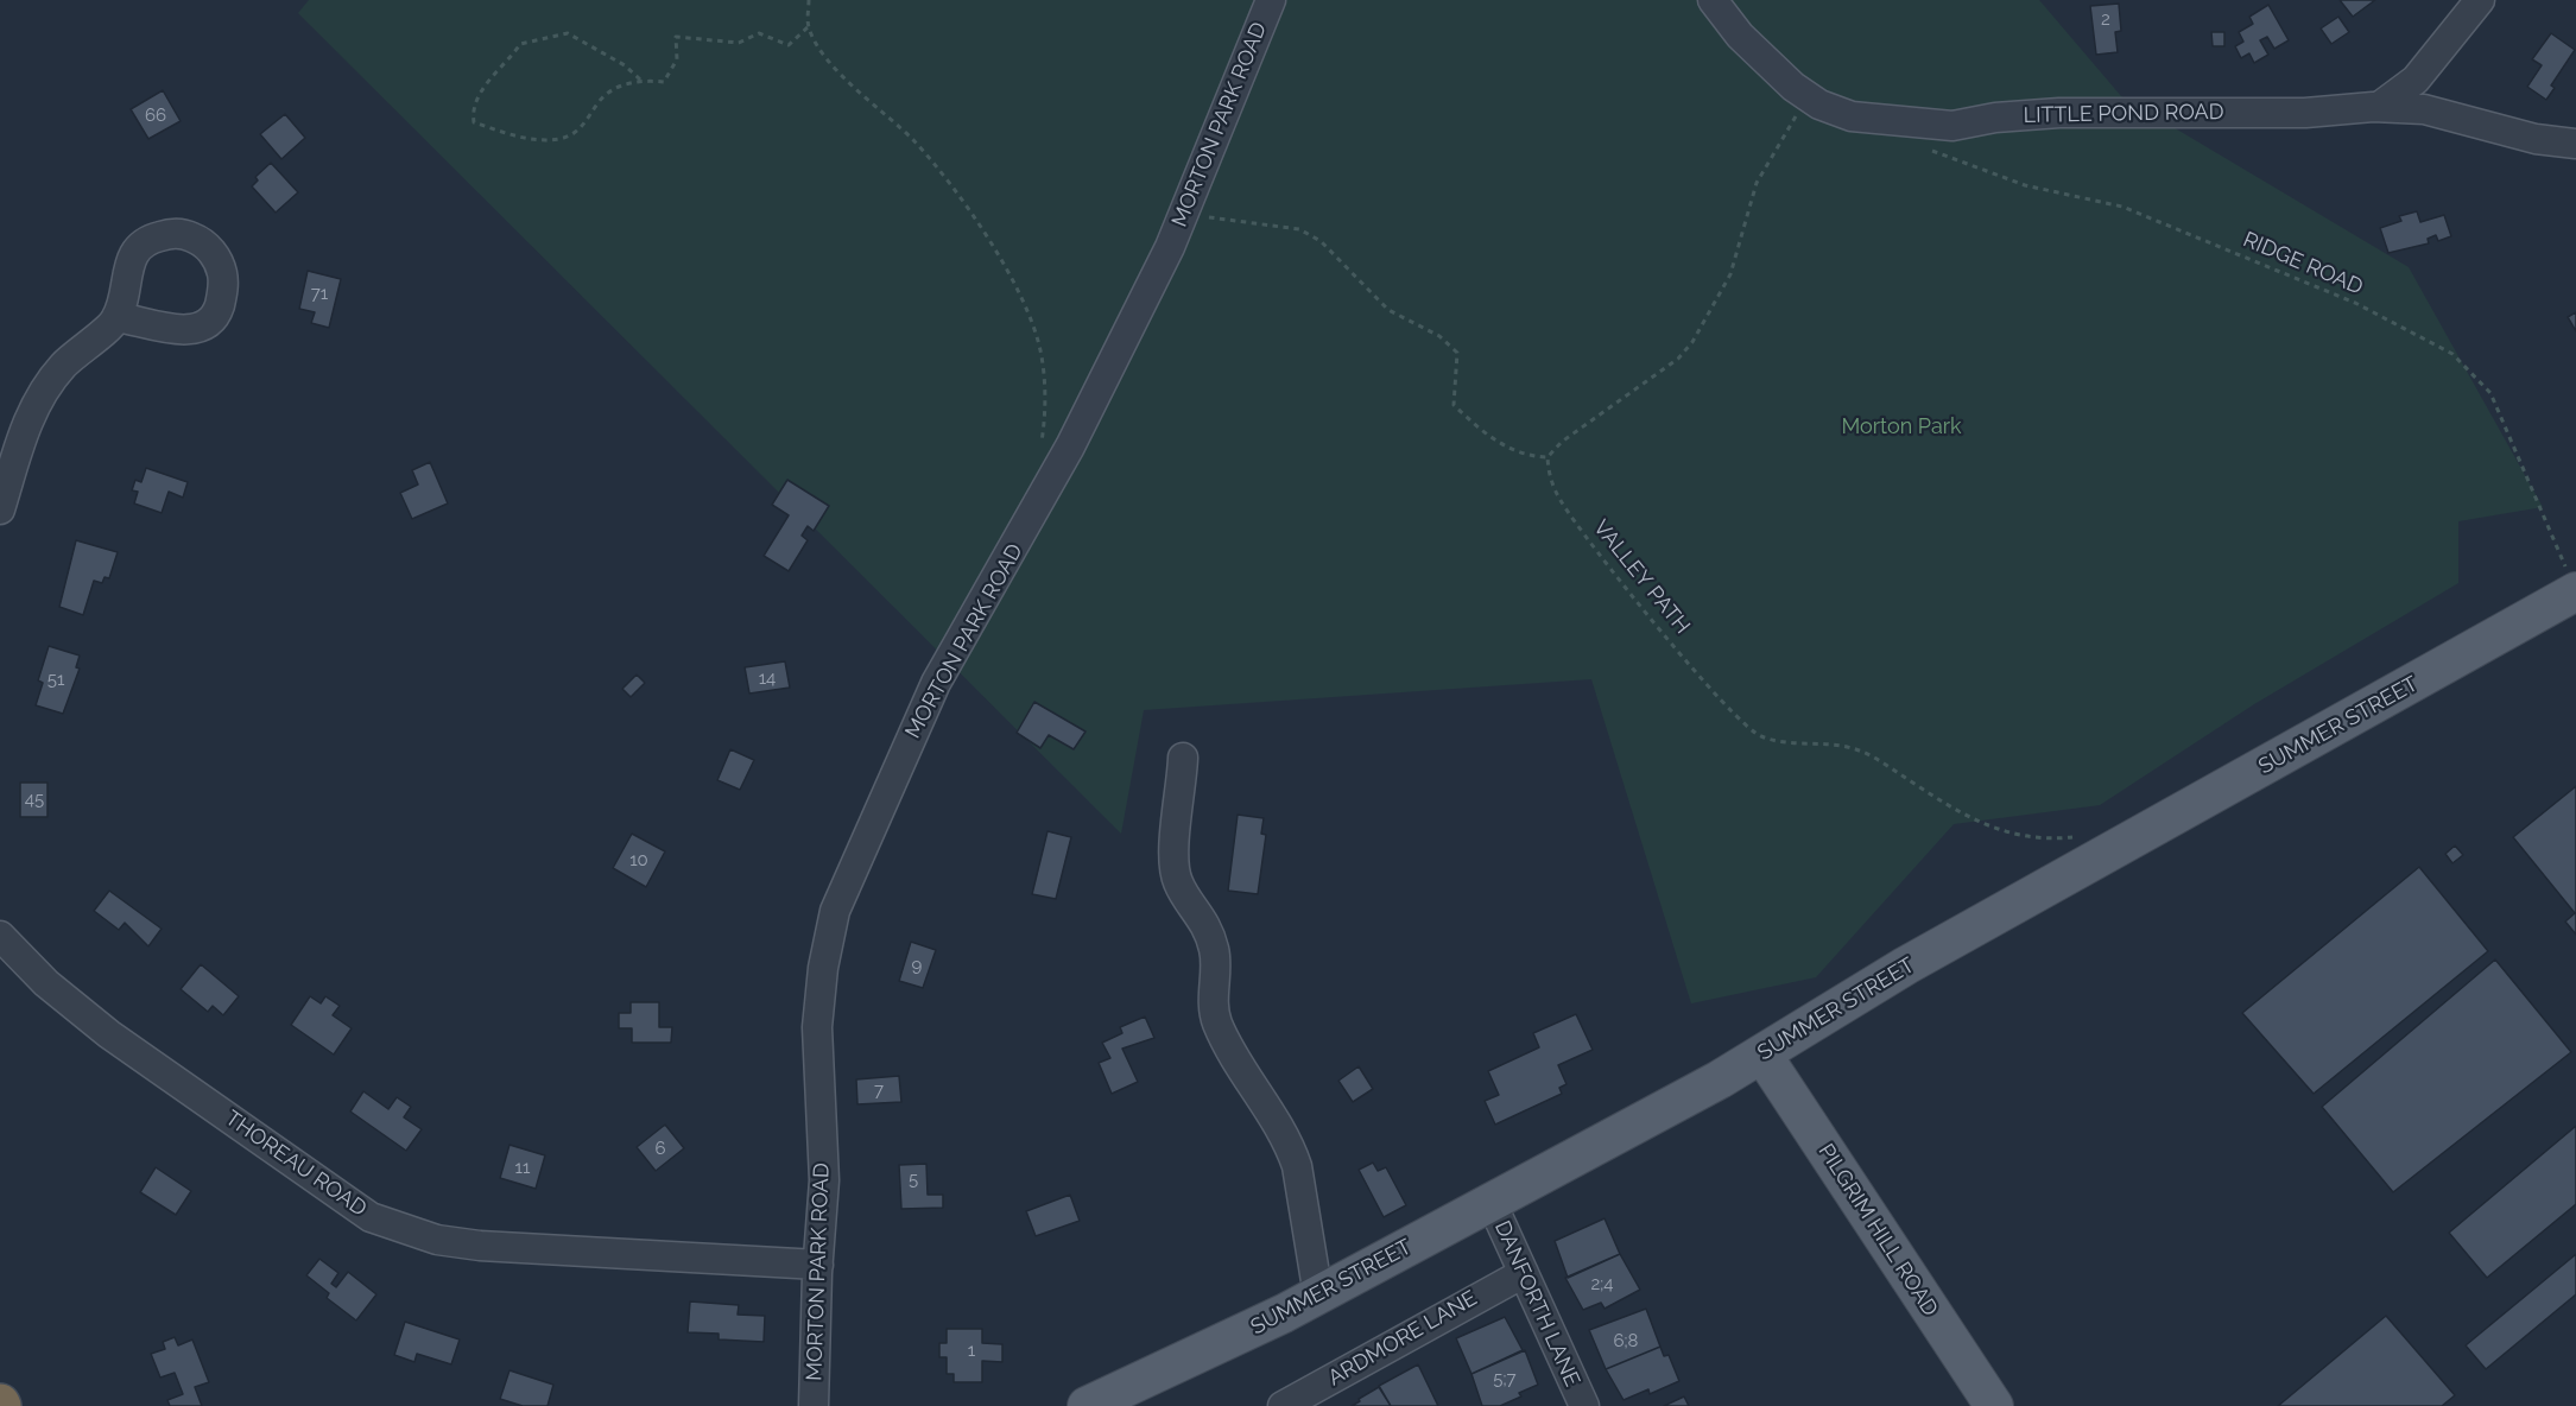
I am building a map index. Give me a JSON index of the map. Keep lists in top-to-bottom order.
{
  "streets": {
    "main road": ["SUMMER STREET", "PILGRIM HILL ROAD"],
    "street": [
      "LITTLE POND ROAD",
      "MORTON PARK ROAD",
      "THOREAU ROAD",
      "DANFORTH LANE",
      "ARDMORE LANE"
    ],
    "path": ["RIDGE ROAD", "VALLEY PATH"]
  },
  "crossings": [
    ["MORTON PARK ROAD", "THOREAU ROAD"],
    ["RIDGE ROAD", "SUMMER STREET"],
    ["SUMMER STREET", "PILGRIM HILL ROAD"],
    ["SUMMER STREET", "DANFORTH LANE"],
    ["DANFORTH LANE", "ARDMORE LANE"]
  ],
  "parks": ["Morton Park"],
  "house_numbers": [
    "2",
    "66",
    "71",
    "14",
    "51",
    "45",
    "10",
    "9",
    "7",
    "6",
    "11",
    "5",
    "2;4",
    "6;8",
    "1",
    "5;7"
  ]
}
